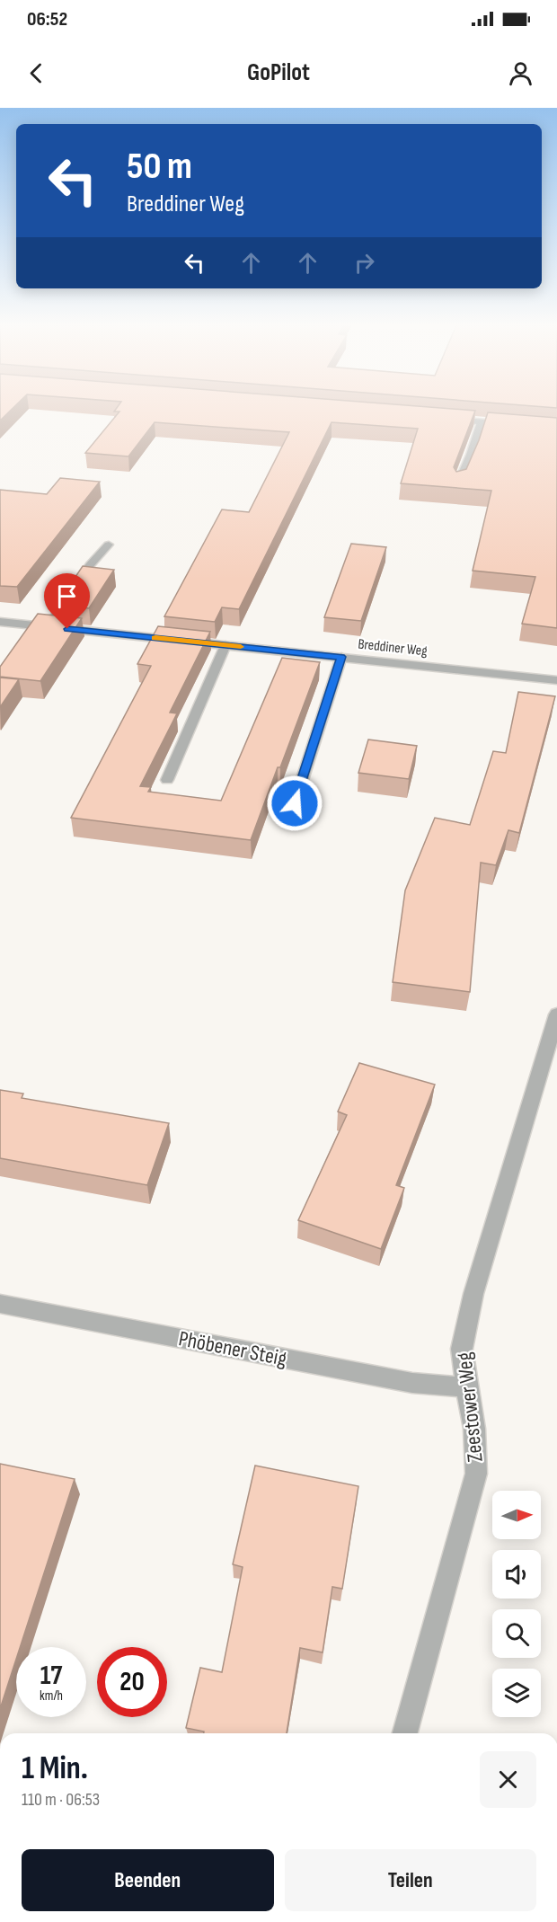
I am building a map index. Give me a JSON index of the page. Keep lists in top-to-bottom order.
{
  "streets": {
    "street": ["Breddiner Weg", "Phöbener Steig", "Zeestower Weg"]
  },
  "crossings": [
    ["Phöbener Steig", "Zeestower Weg"]
  ],
  "north": "right",
  "page": {
    "status": "06:52",
    "header": "GoPilot",
    "turn": ["50 m", "Breddiner Weg"],
    "speed": "17 km/h",
    "limit": "20",
    "heading": ["1 Min.", "110 m · 06:53"],
    "buttons": ["Beenden", "Teilen"]
  }
}
